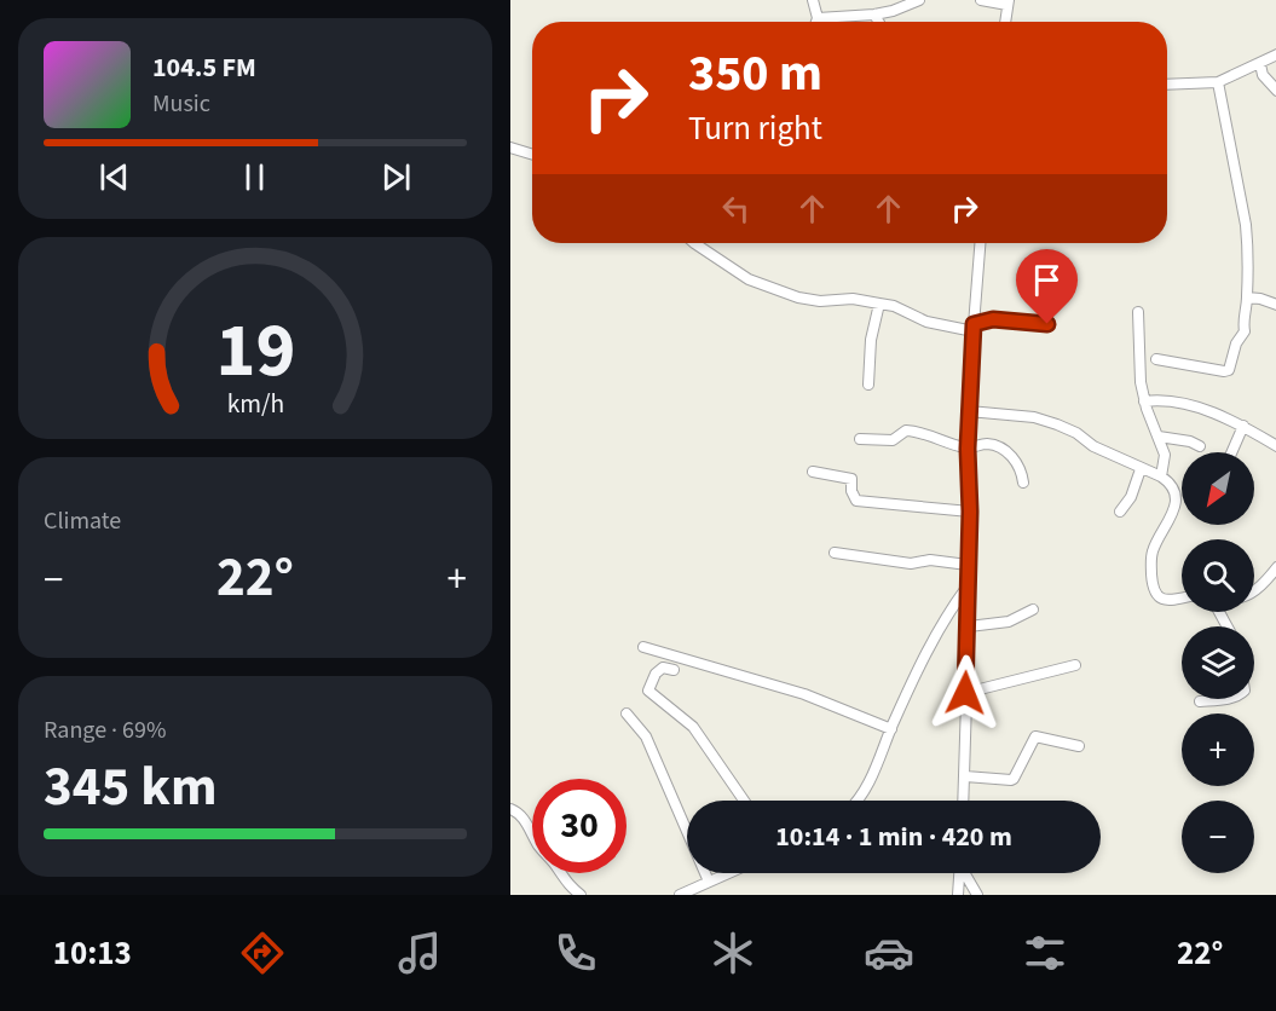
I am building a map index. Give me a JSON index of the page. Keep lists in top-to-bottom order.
{
  "north": "bottom left",
  "page": {
    "turn": ["350 m", "Turn right"],
    "song": ["104.5 FM", "Music"],
    "map_buttons": ["+", "−"],
    "tile": [
      "Climate",
      ["Range · 69%", "345 km"]
    ],
    "heat": ["−", "22°", "+"],
    "limit": "30",
    "trip": "10:14 · 1 min · 420 m",
    "tabs": ["10:13", "22°"],
    "gauge": ["19", "km/h"]
  }
}
